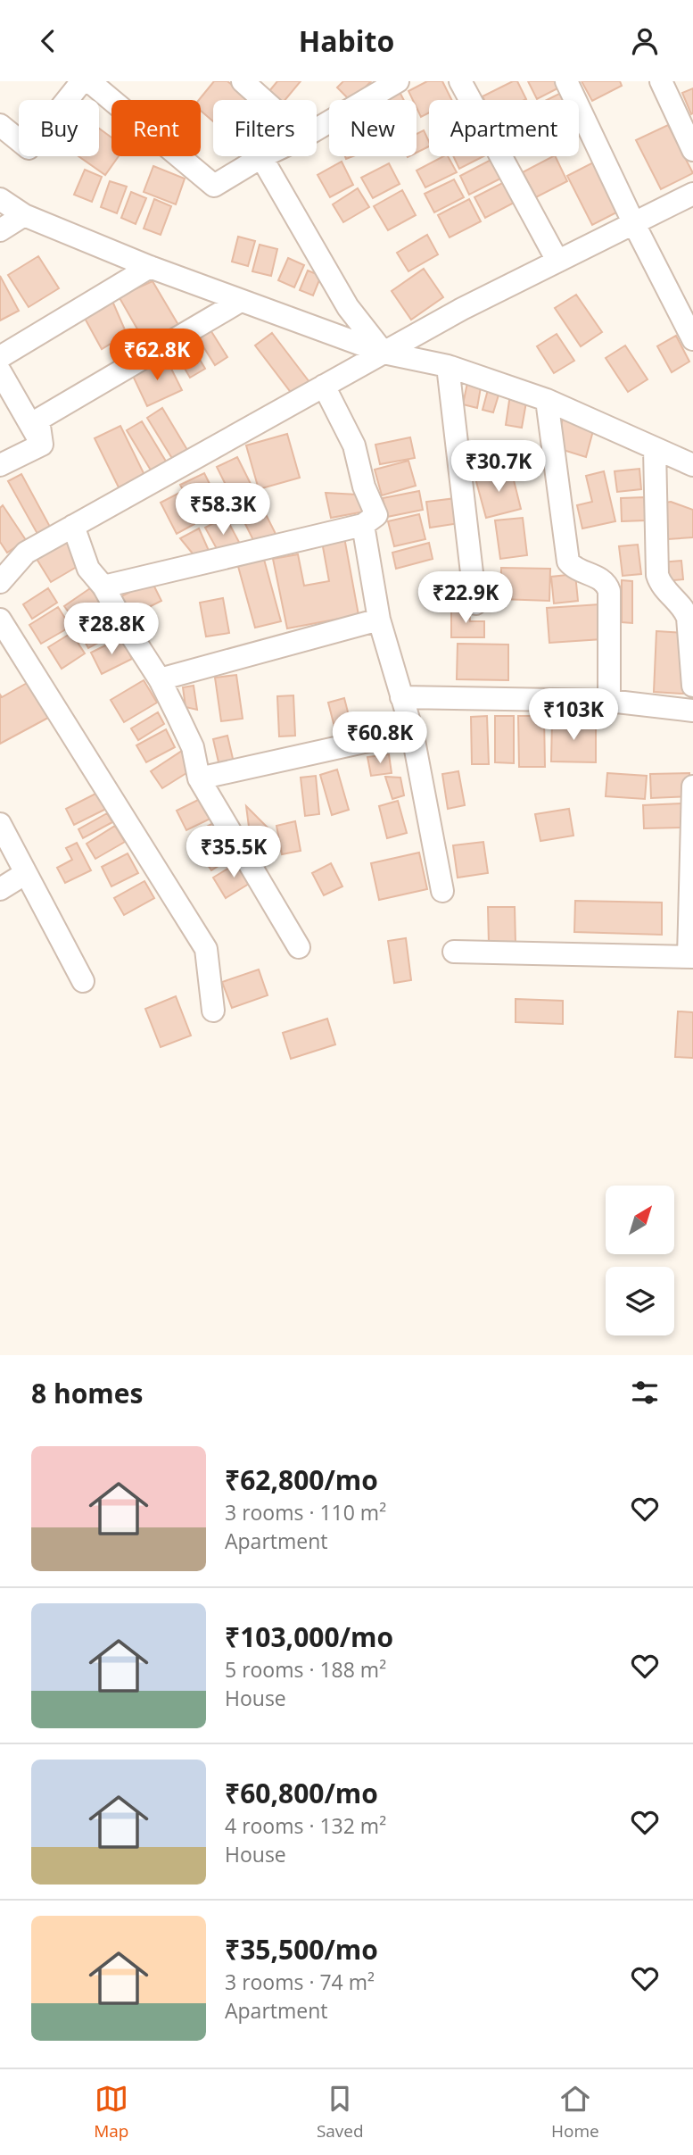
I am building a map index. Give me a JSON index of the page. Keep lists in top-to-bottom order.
{
  "north": "top right",
  "page": {
    "header": "Habito",
    "chip": [
      "Buy",
      "Rent",
      "Filters",
      "New",
      "Apartment"
    ],
    "price": [
      "₹62.8K",
      "₹30.7K",
      "₹58.3K",
      "₹22.9K",
      "₹28.8K",
      "₹103K",
      "₹60.8K",
      "₹35.5K"
    ],
    "heading": "8 homes",
    "list": [
      {
        "name": "₹62,800/mo",
        "note": "3 rooms · 110 m² · Apartment"
      },
      {
        "name": "₹103,000/mo",
        "note": "5 rooms · 188 m² · House"
      },
      {
        "name": "₹60,800/mo",
        "note": "4 rooms · 132 m² · House"
      },
      {
        "name": "₹35,500/mo",
        "note": "3 rooms · 74 m² · Apartment"
      }
    ],
    "tabs": ["Map", "Saved", "Home"]
  }
}
